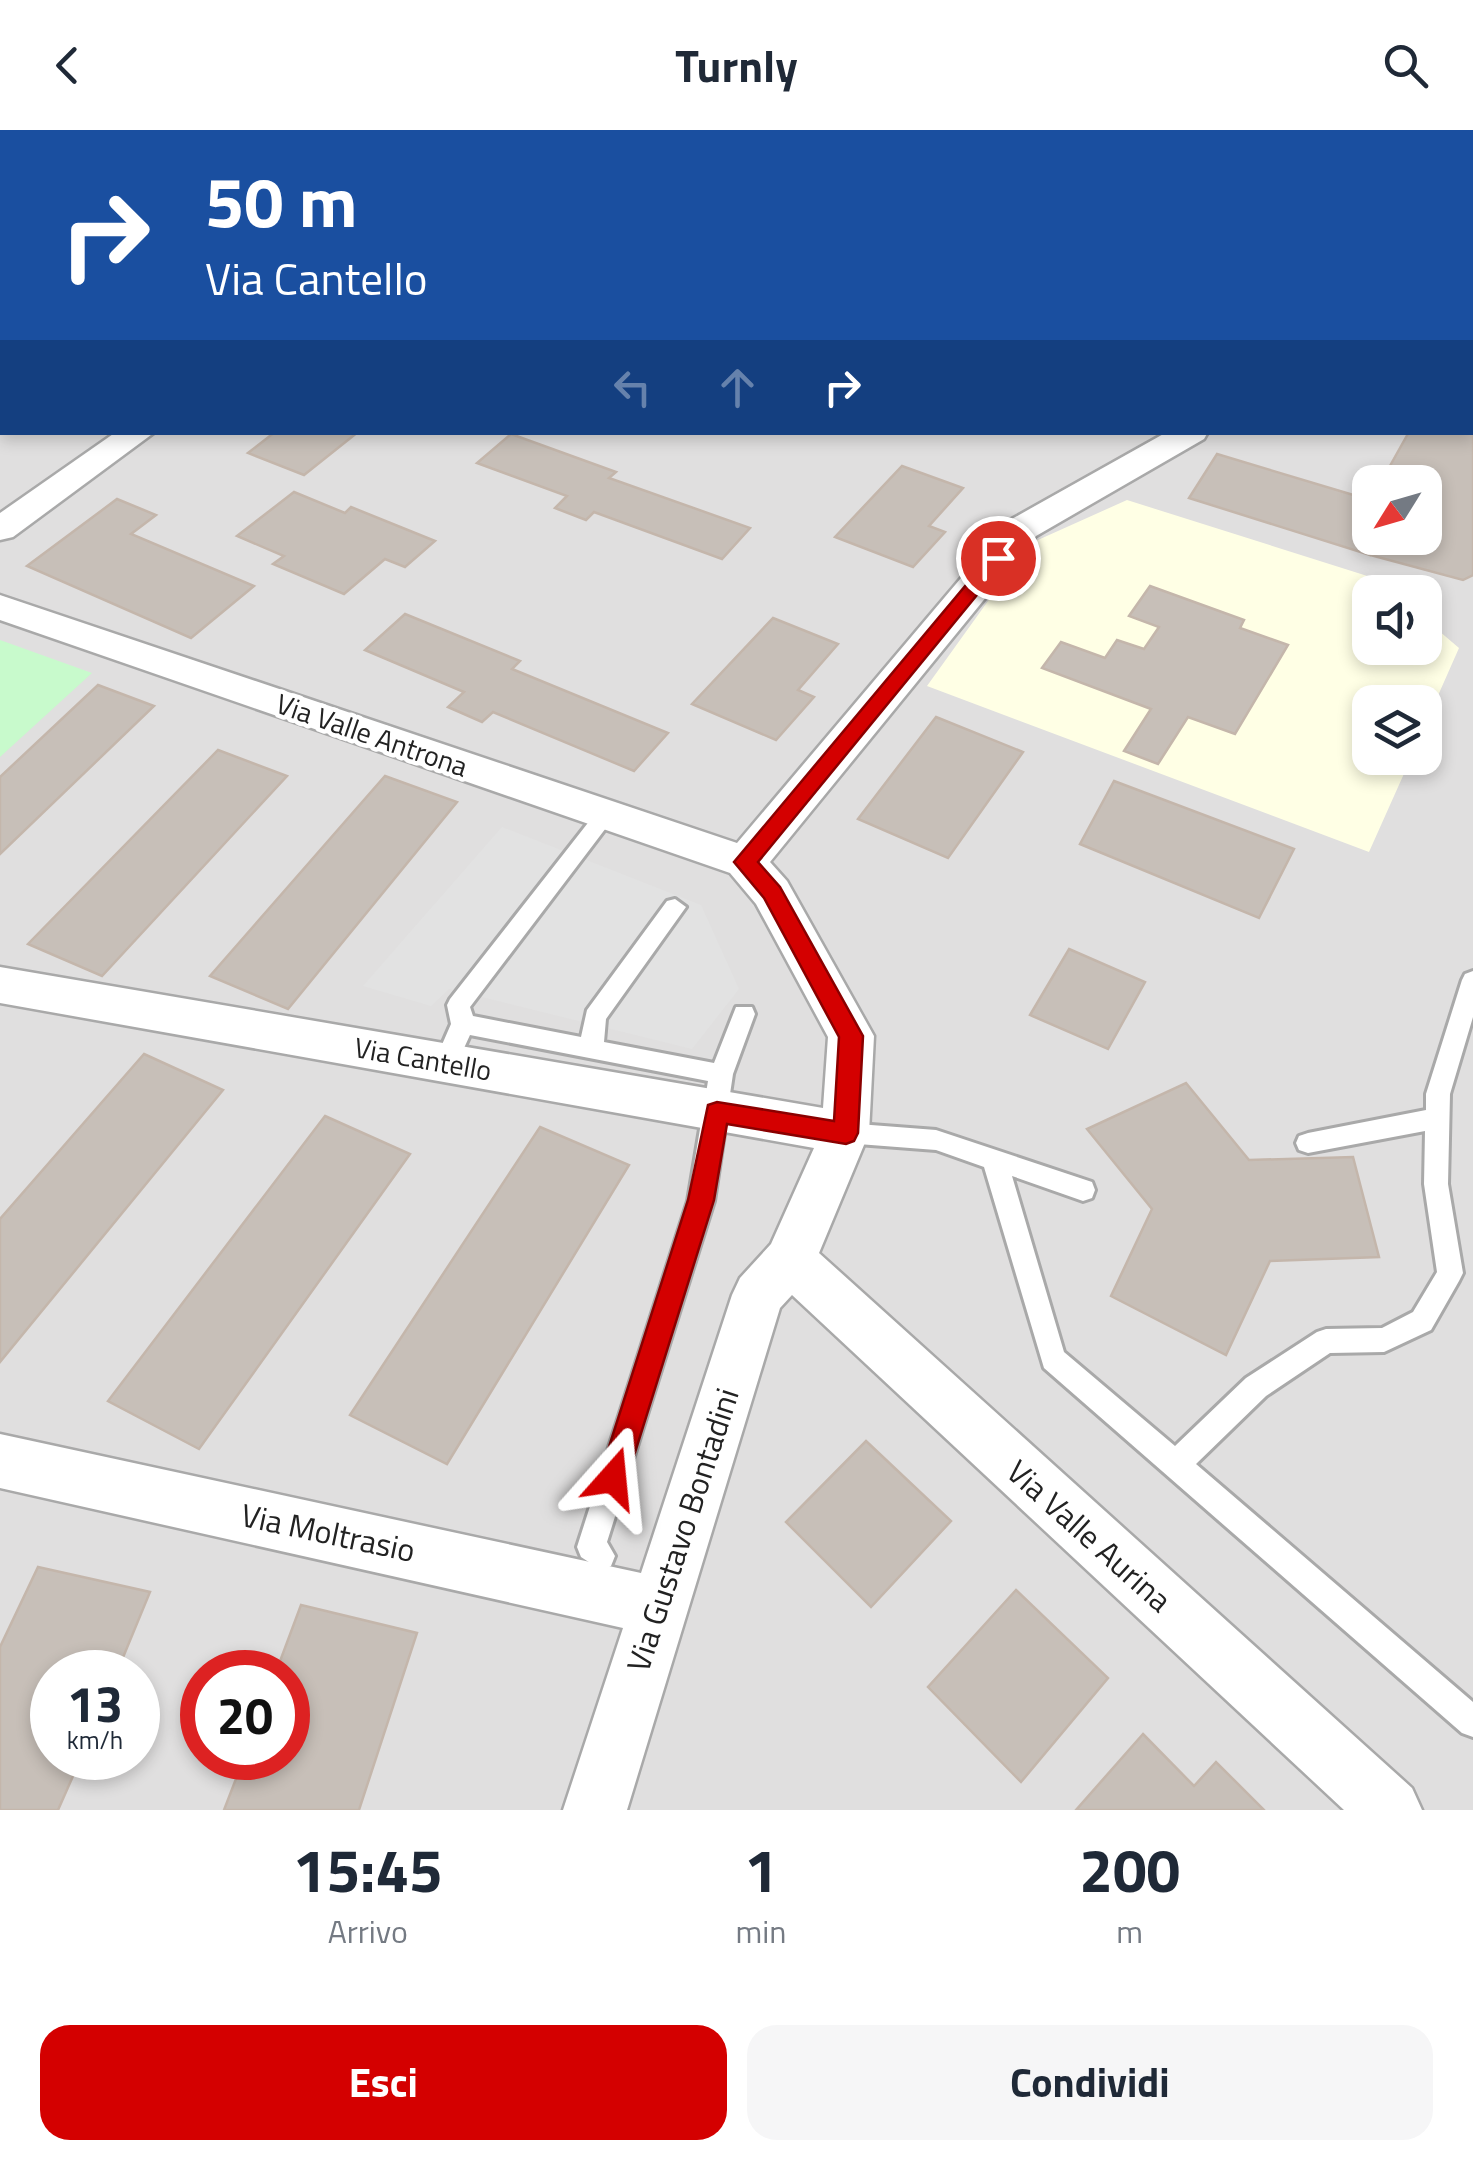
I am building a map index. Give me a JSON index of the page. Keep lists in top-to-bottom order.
{
  "streets": {
    "street": [
      "Via Valle Antrona",
      "Via Cantello",
      "Via Gustavo Bontadini",
      "Via Moltrasio",
      "Via Valle Aurina"
    ]
  },
  "crossings": [
    ["Via Gustavo Bontadini", "Via Moltrasio"],
    ["Via Gustavo Bontadini", "Via Valle Aurina"]
  ],
  "north": "bottom left",
  "page": {
    "header": "Turnly",
    "turn": ["50 m", "Via Cantello"],
    "speed": "13 km/h",
    "limit": "20",
    "eta": [
      "15:45",
      "Arrivo",
      "1",
      "min",
      "200",
      "m"
    ],
    "buttons": ["Esci", "Condividi"]
  }
}
